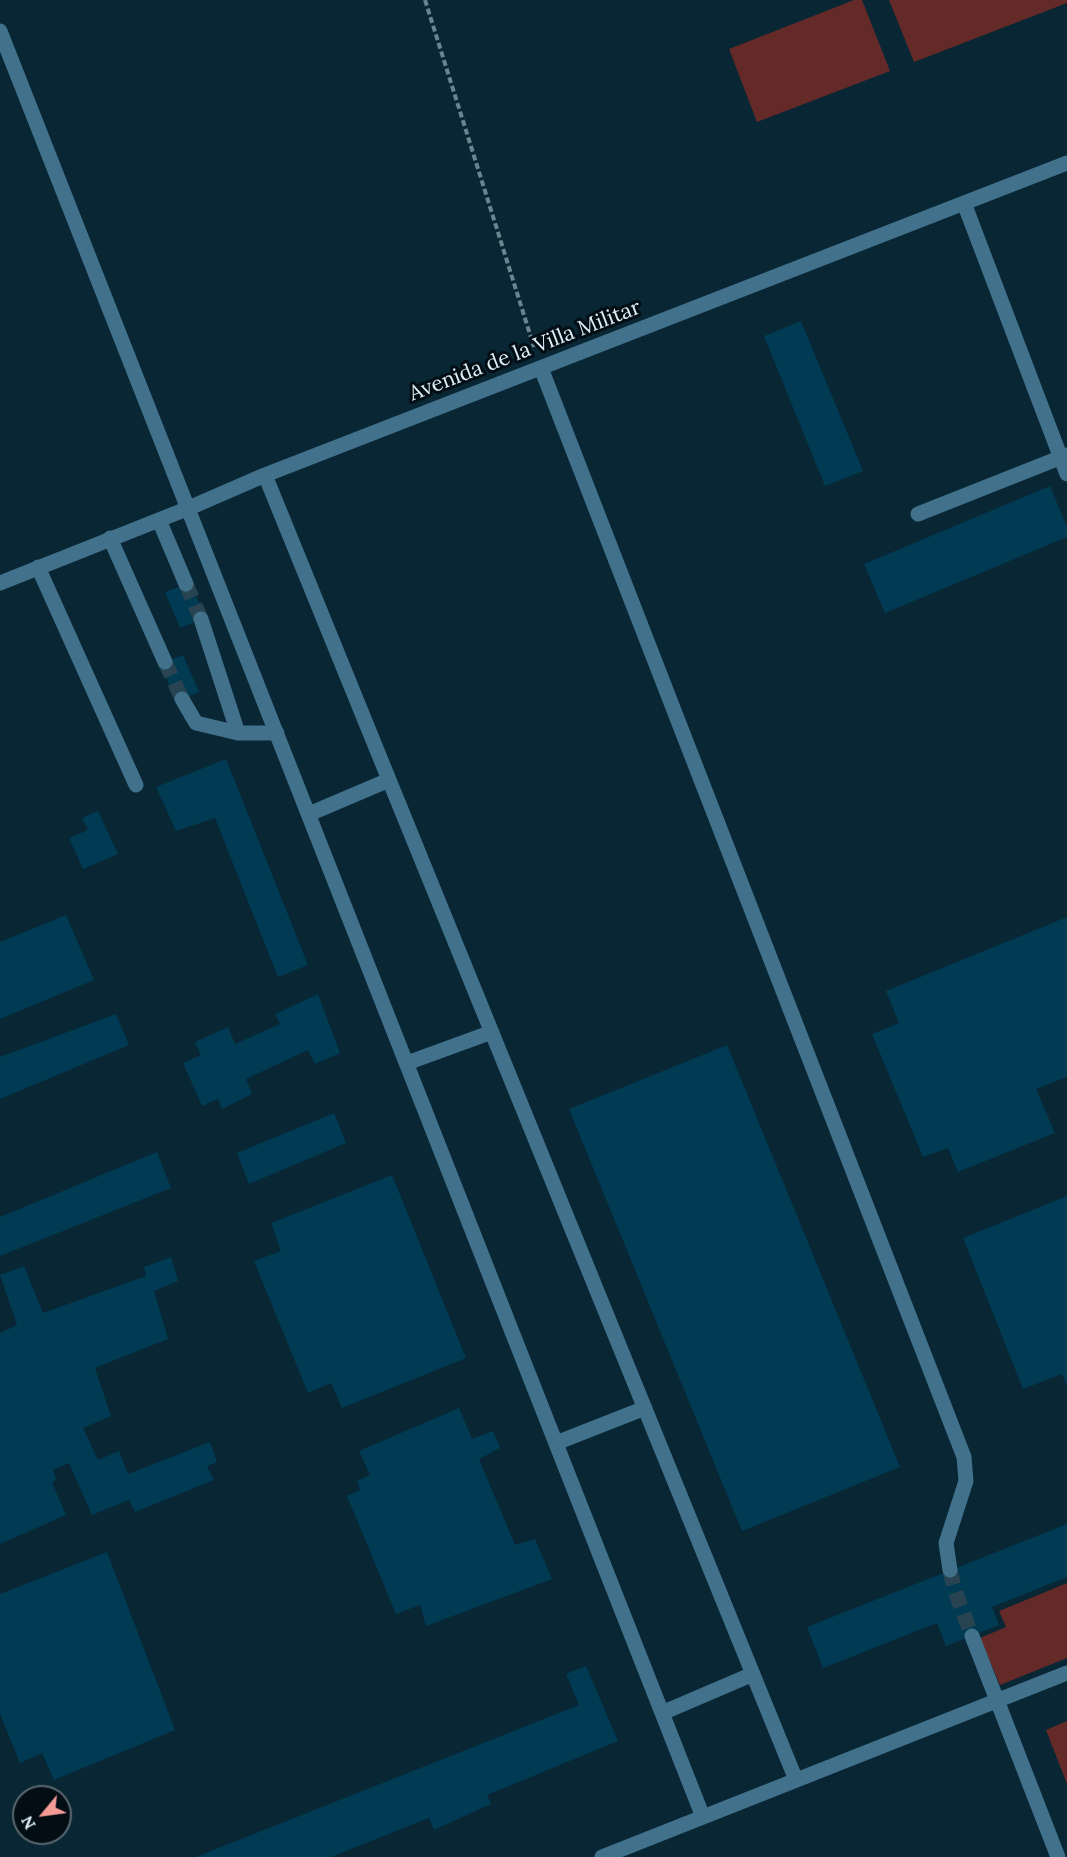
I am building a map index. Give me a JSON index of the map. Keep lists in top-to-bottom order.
{
  "streets": {
    "street": ["Avenida de la Villa Militar"]
  },
  "north": "bottom left"
}
